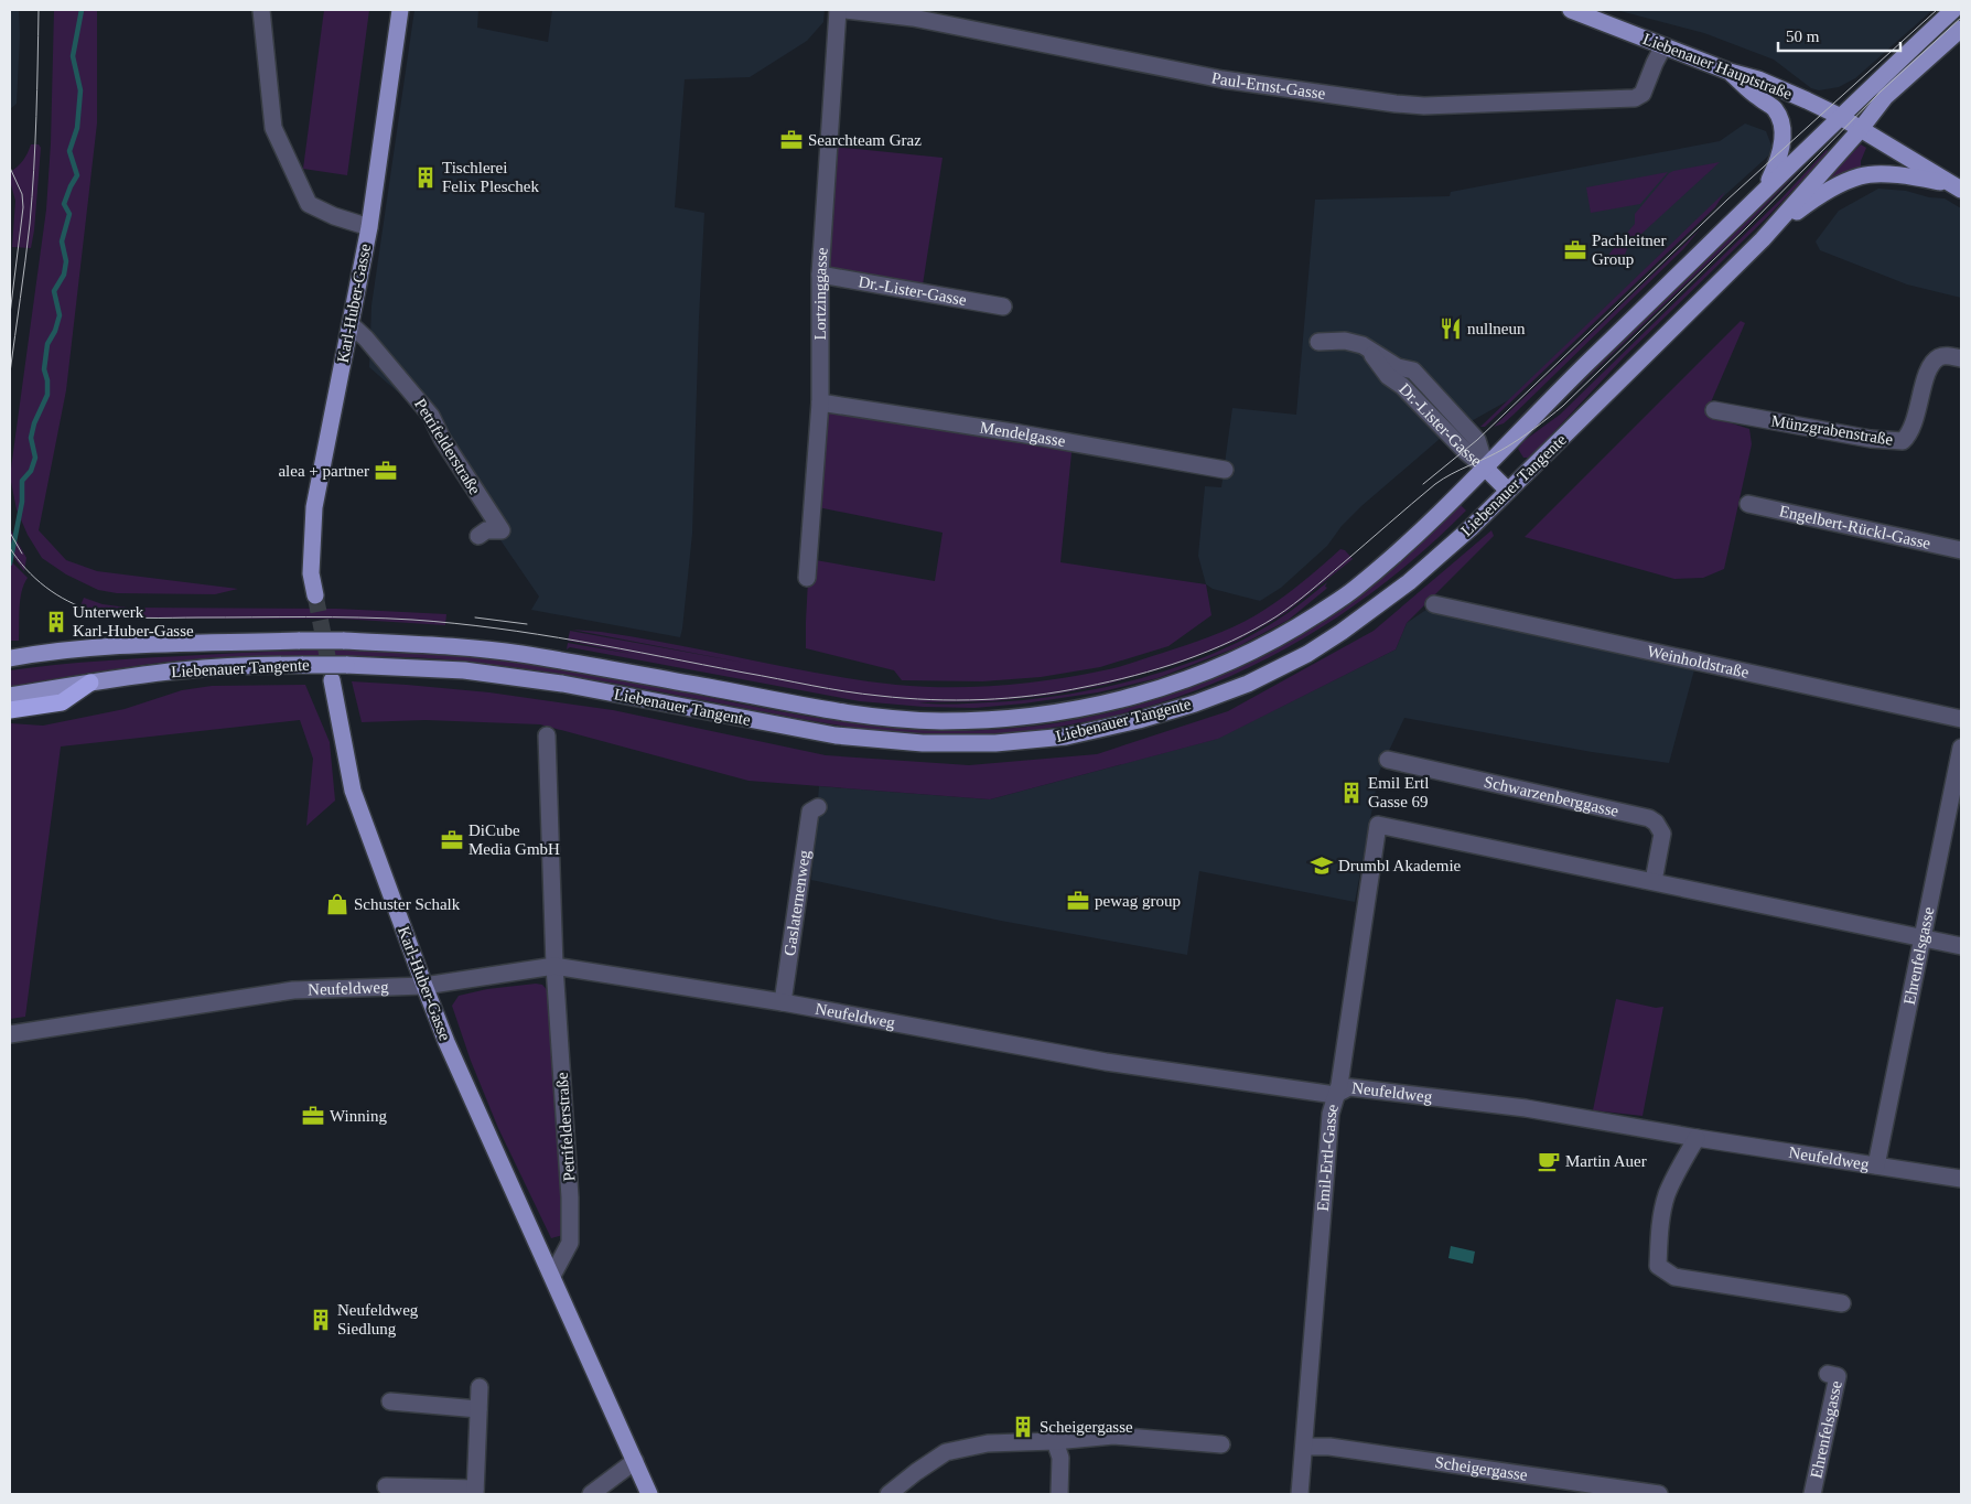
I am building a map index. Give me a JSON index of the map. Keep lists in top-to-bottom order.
{
  "streets": {
    "main road": ["Liebenauer Hauptstraße", "Karl-Huber-Gasse", "Liebenauer Tangente"],
    "street": [
      "Paul-Ernst-Gasse",
      "Dr.-Lister-Gasse",
      "Lortzinggasse",
      "Münzgrabenstraße",
      "Mendelgasse",
      "Petrifelderstraße",
      "Engelbert-Rückl-Gasse",
      "Weinholdstraße",
      "Schwarzenberggasse",
      "Gaslaternenweg",
      "Ehrenfelsgasse",
      "Neufeldweg",
      "Emil-Ertl-Gasse",
      "Scheigergasse"
    ]
  },
  "crossings": [
    ["Liebenauer Hauptstraße", "Paul-Ernst-Gasse"],
    ["Liebenauer Hauptstraße", "Liebenauer Tangente"],
    ["Dr.-Lister-Gasse", "Lortzinggasse"],
    ["Dr.-Lister-Gasse", "Liebenauer Tangente"],
    ["Lortzinggasse", "Mendelgasse"],
    ["Karl-Huber-Gasse", "Petrifelderstraße"],
    ["Karl-Huber-Gasse", "Neufeldweg"],
    ["Petrifelderstraße", "Neufeldweg"],
    ["Schwarzenberggasse", "Emil-Ertl-Gasse"],
    ["Gaslaternenweg", "Neufeldweg"],
    ["Ehrenfelsgasse", "Neufeldweg"],
    ["Neufeldweg", "Emil-Ertl-Gasse"],
    ["Emil-Ertl-Gasse", "Scheigergasse"]
  ],
  "places": {
    "office": [
      "Searchteam Graz",
      "Pachleitner Group",
      "alea + partner",
      "DiCube Media GmbH",
      "pewag group",
      "Winning"
    ],
    "building": [
      "Tischlerei Felix Pleschek",
      "Unterwerk Karl-Huber-Gasse",
      "Emil Ertl Gasse 69",
      "Neufeldweg Siedlung",
      "Scheigergasse"
    ],
    "restaurant": ["nullneun"],
    "school or university": ["Drumbl Akademie"],
    "shop": ["Schuster Schalk"],
    "cafe": ["Martin Auer"]
  },
  "scale_bar": "50 m"
}
